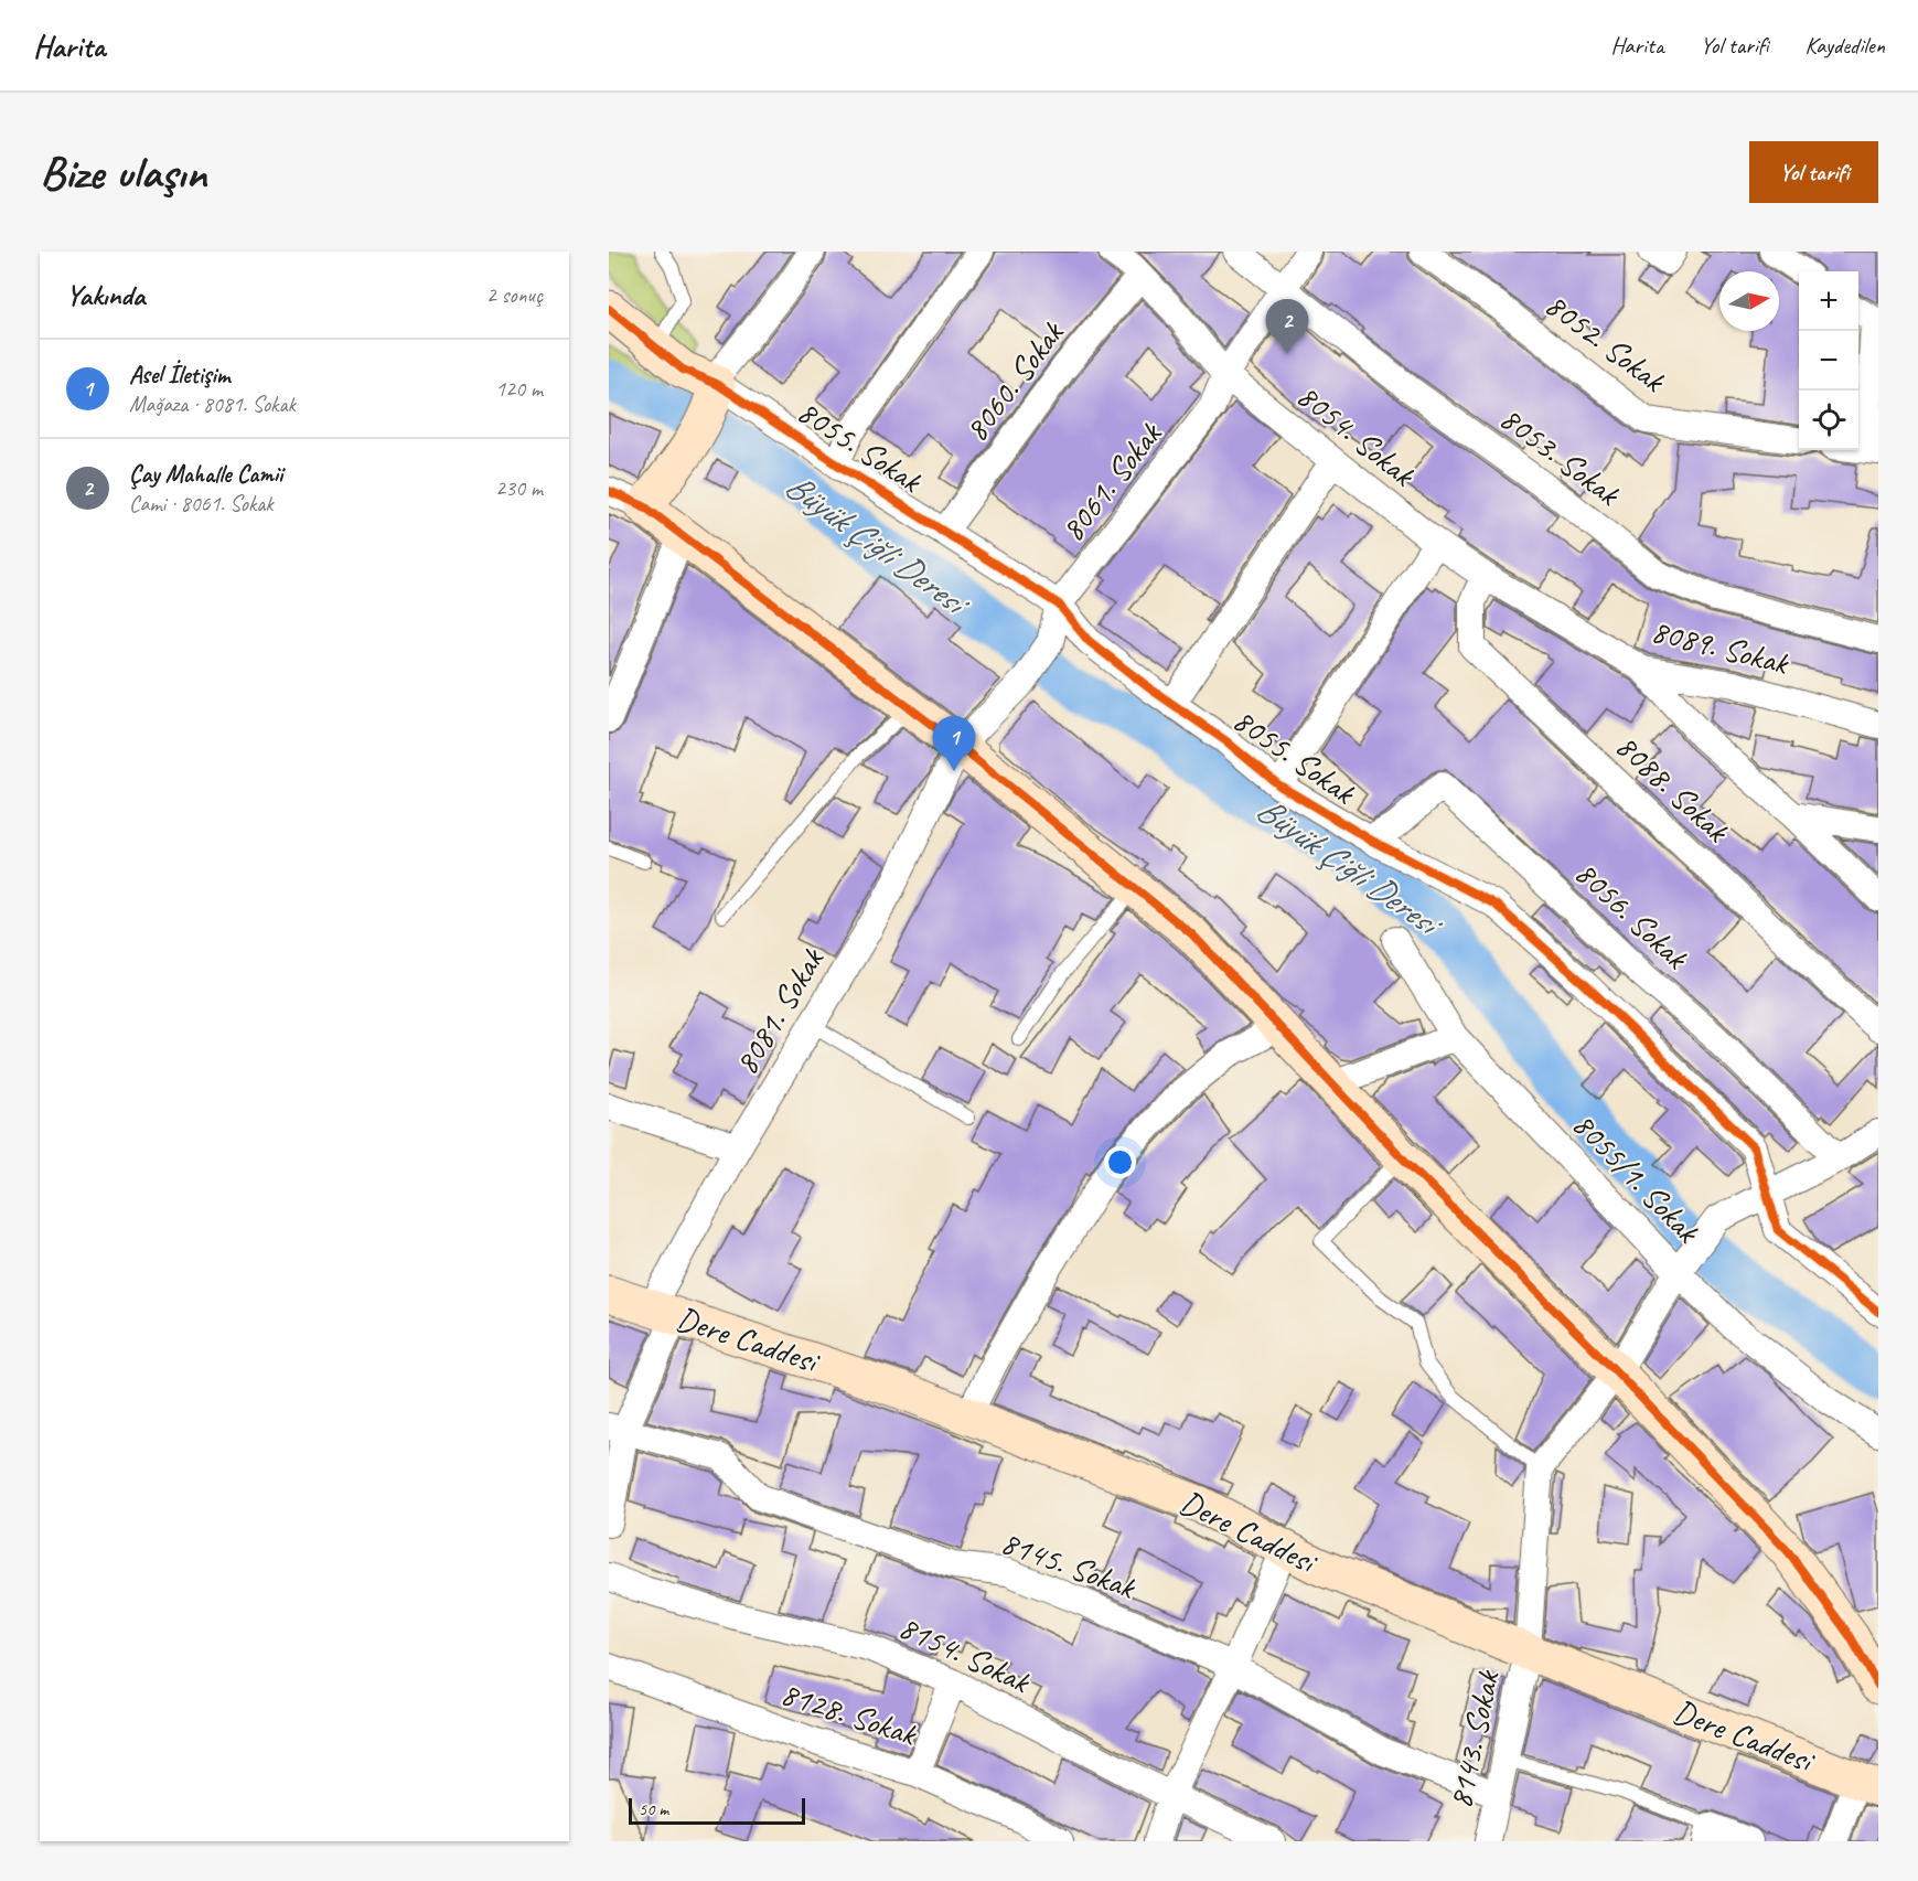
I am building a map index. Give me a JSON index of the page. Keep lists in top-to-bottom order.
{
  "streets": {
    "street": [
      "8052. Sokak",
      "8060. Sokak",
      "8054. Sokak",
      "8055. Sokak",
      "8053. Sokak",
      "8061. Sokak",
      "8089. Sokak",
      "8088. Sokak",
      "8056. Sokak",
      "8081. Sokak",
      "8055/1. Sokak",
      "Dere Caddesi",
      "8145. Sokak",
      "8154. Sokak",
      "8128. Sokak",
      "8143. Sokak"
    ]
  },
  "crossings": [
    ["8060. Sokak", "8054. Sokak"],
    ["8060. Sokak", "8055. Sokak"],
    ["8054. Sokak", "8061. Sokak"],
    ["8054. Sokak", "8089. Sokak"],
    ["8054. Sokak", "8088. Sokak"],
    ["8055. Sokak", "8061. Sokak"],
    ["8055. Sokak", "8056. Sokak"],
    ["8053. Sokak", "8061. Sokak"],
    ["8061. Sokak", "8081. Sokak"],
    ["8089. Sokak", "8088. Sokak"],
    ["8081. Sokak", "Dere Caddesi"],
    ["8081. Sokak", "8145. Sokak"],
    ["Dere Caddesi", "8143. Sokak"],
    ["8145. Sokak", "8143. Sokak"]
  ],
  "water": ["Büyük Çiğli Deresi"],
  "scale_bar": "50 m",
  "north": "right",
  "page": {
    "header": "Harita",
    "nav": ["Harita", "Yol tarifi", "Kaydedilen"],
    "buttons": "Yol tarifi",
    "title": "Bize ulaşın",
    "heading": ["Yakında", "2 sonuç"],
    "map_buttons": ["+", "−"],
    "pins": ["2", "1"],
    "list": [
      {
        "mark": "1",
        "name": "Asel İletişim",
        "note": "Mağaza · 8081. Sokak",
        "value": "120 m"
      },
      {
        "mark": "2",
        "name": "Çay Mahalle Camii",
        "note": "Cami · 8061. Sokak",
        "value": "230 m"
      }
    ],
    "scale": "50 m"
  }
}
